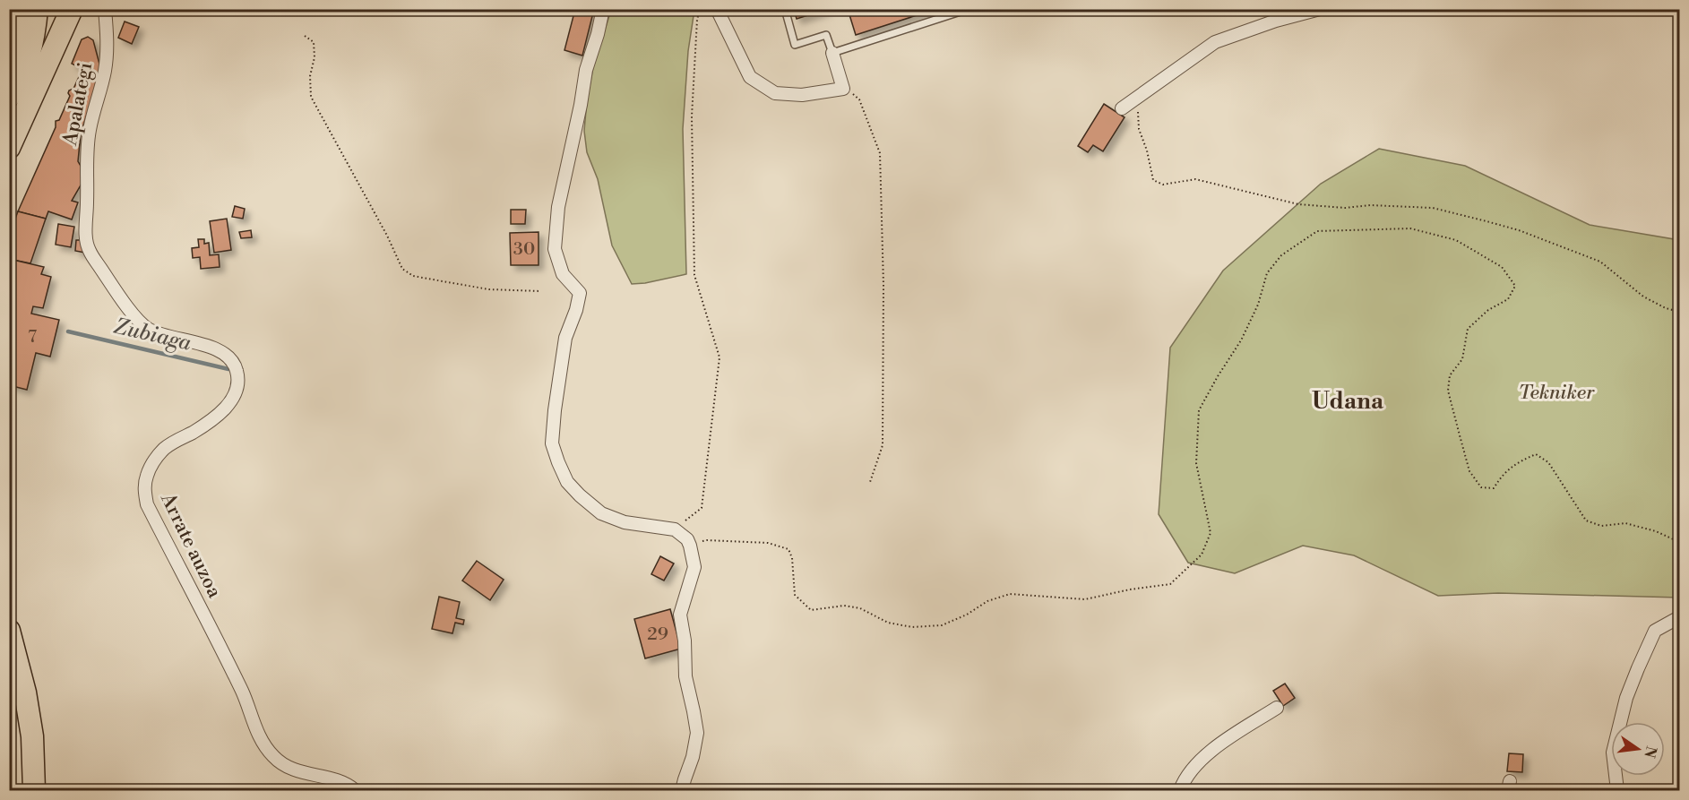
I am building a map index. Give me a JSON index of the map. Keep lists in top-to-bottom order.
{
  "streets": {
    "street": ["Apalategi", "Arrate auzoa"]
  },
  "crossings": [
    ["Apalategi", "Arrate auzoa"]
  ],
  "districts": ["Udana"],
  "water": ["Zubiaga"],
  "parks": ["Tekniker"],
  "house_numbers": ["30", "7", "29"],
  "north": "right"
}
